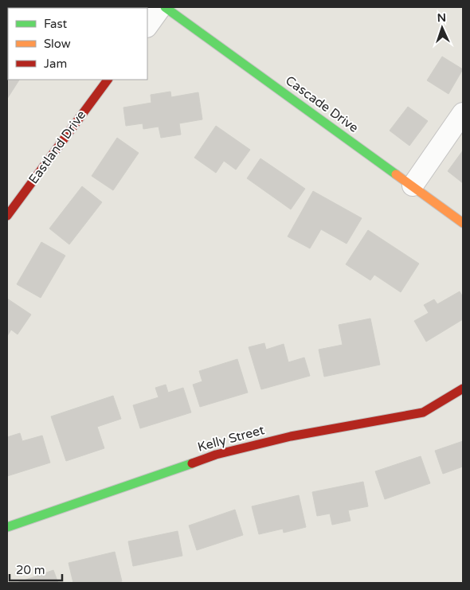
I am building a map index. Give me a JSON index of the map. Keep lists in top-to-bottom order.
{
  "streets": {
    "street": ["Cascade Drive", "Eastland Drive", "Kelly Street"]
  },
  "legend": ["Fast", "Slow", "Jam"],
  "scale_bar": "20 m",
  "north": "top"
}
